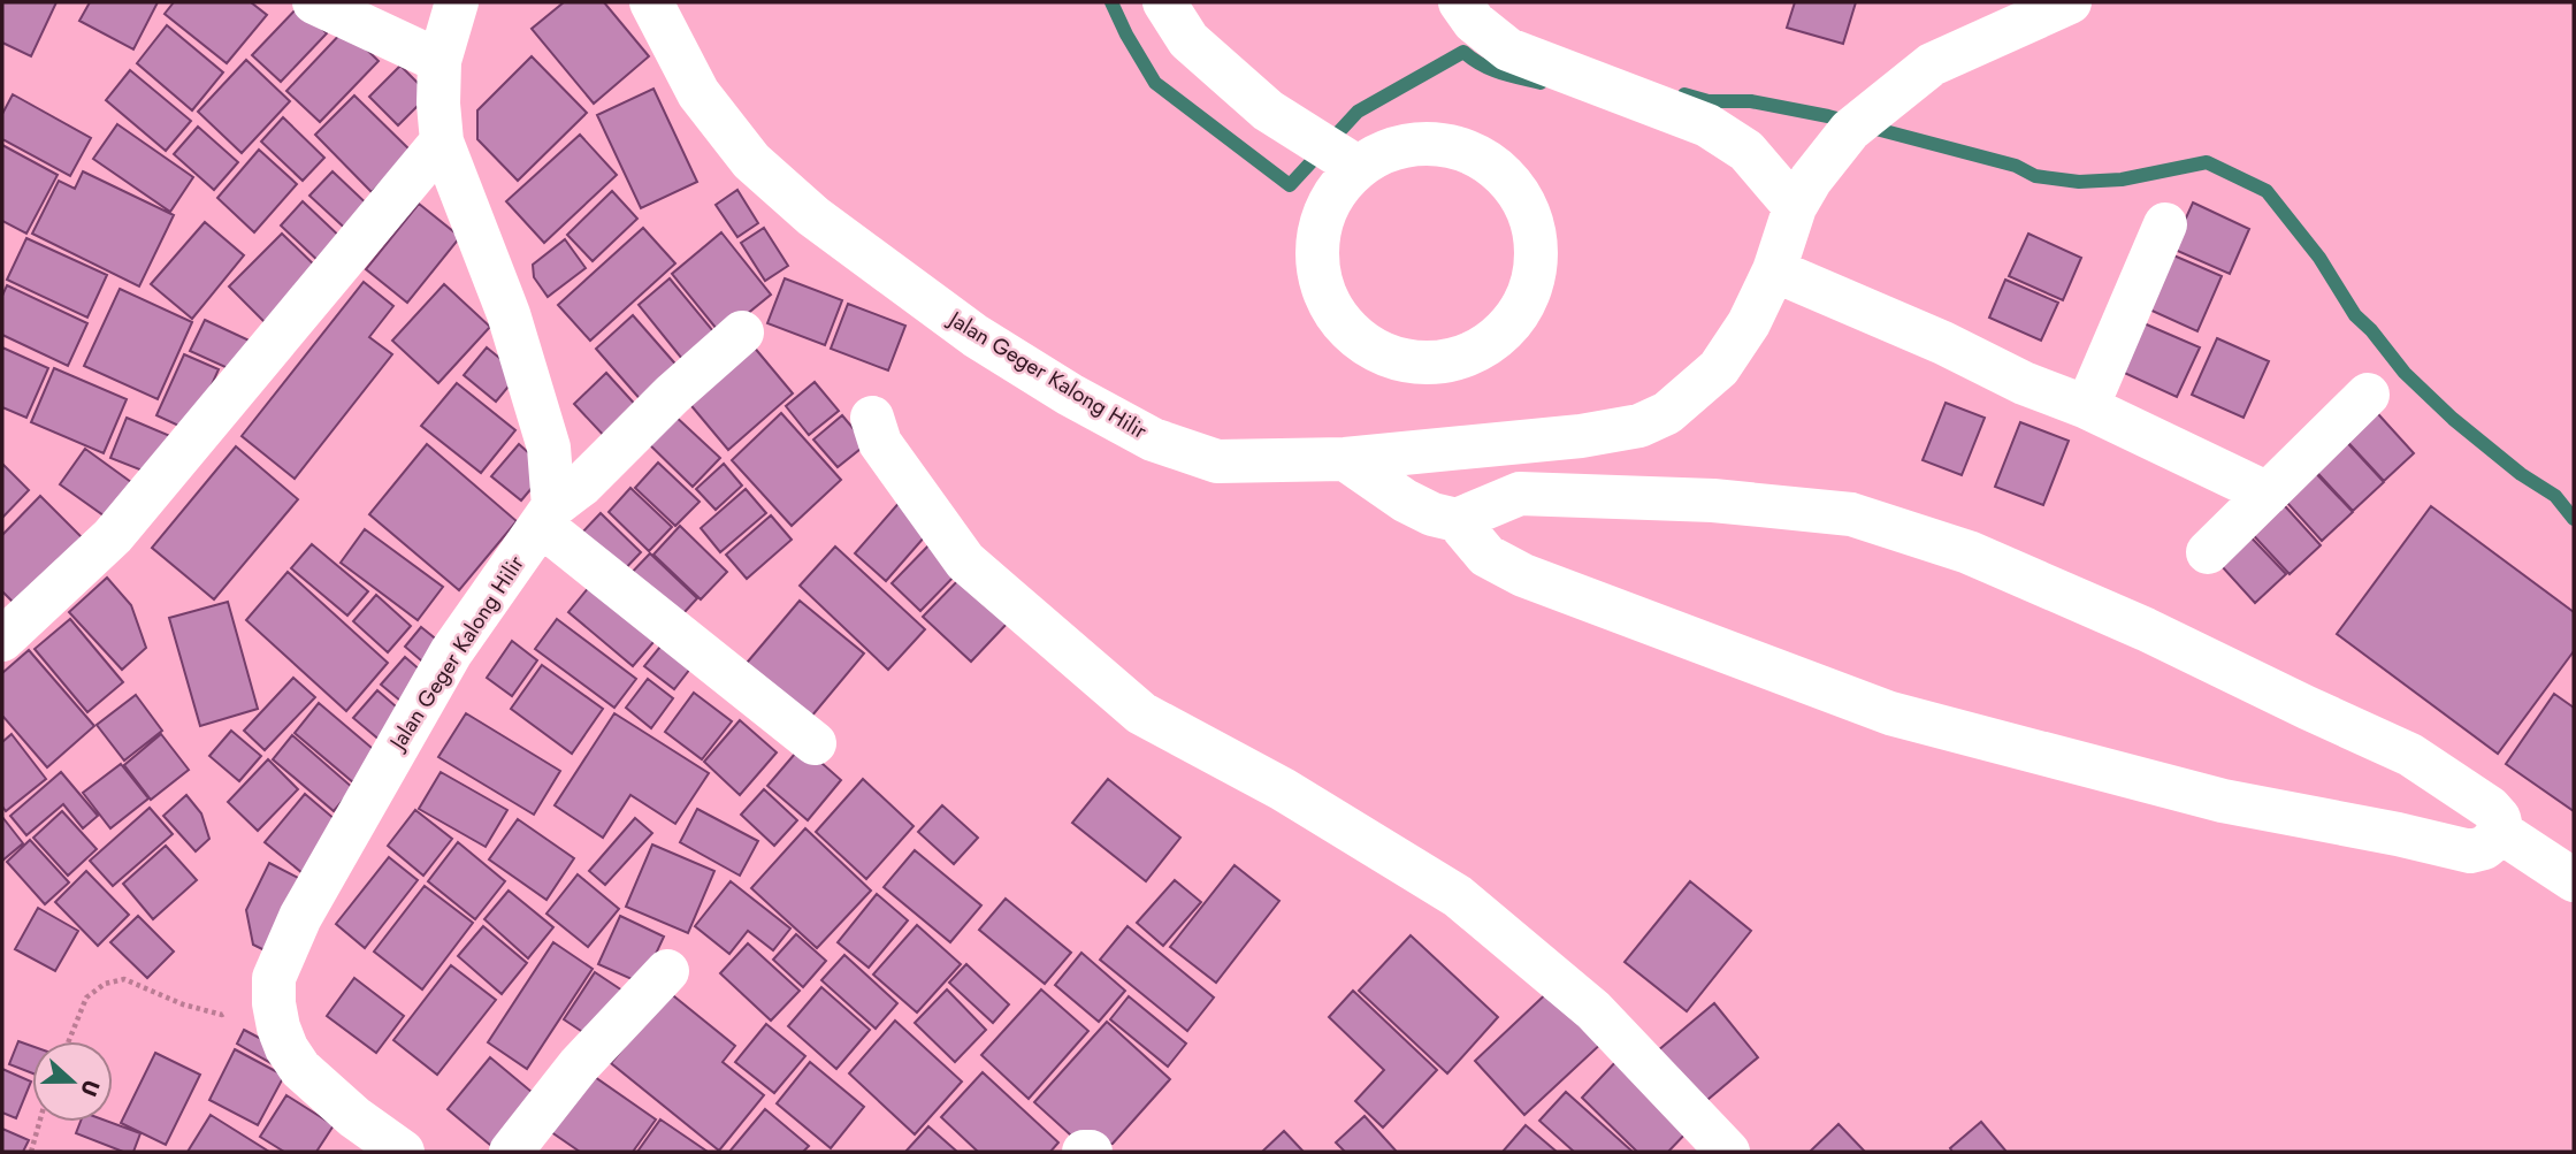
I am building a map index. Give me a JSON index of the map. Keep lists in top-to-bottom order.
{
  "streets": {
    "street": ["Jalan Geger Kalong Hilir"]
  },
  "north": "right"
}
